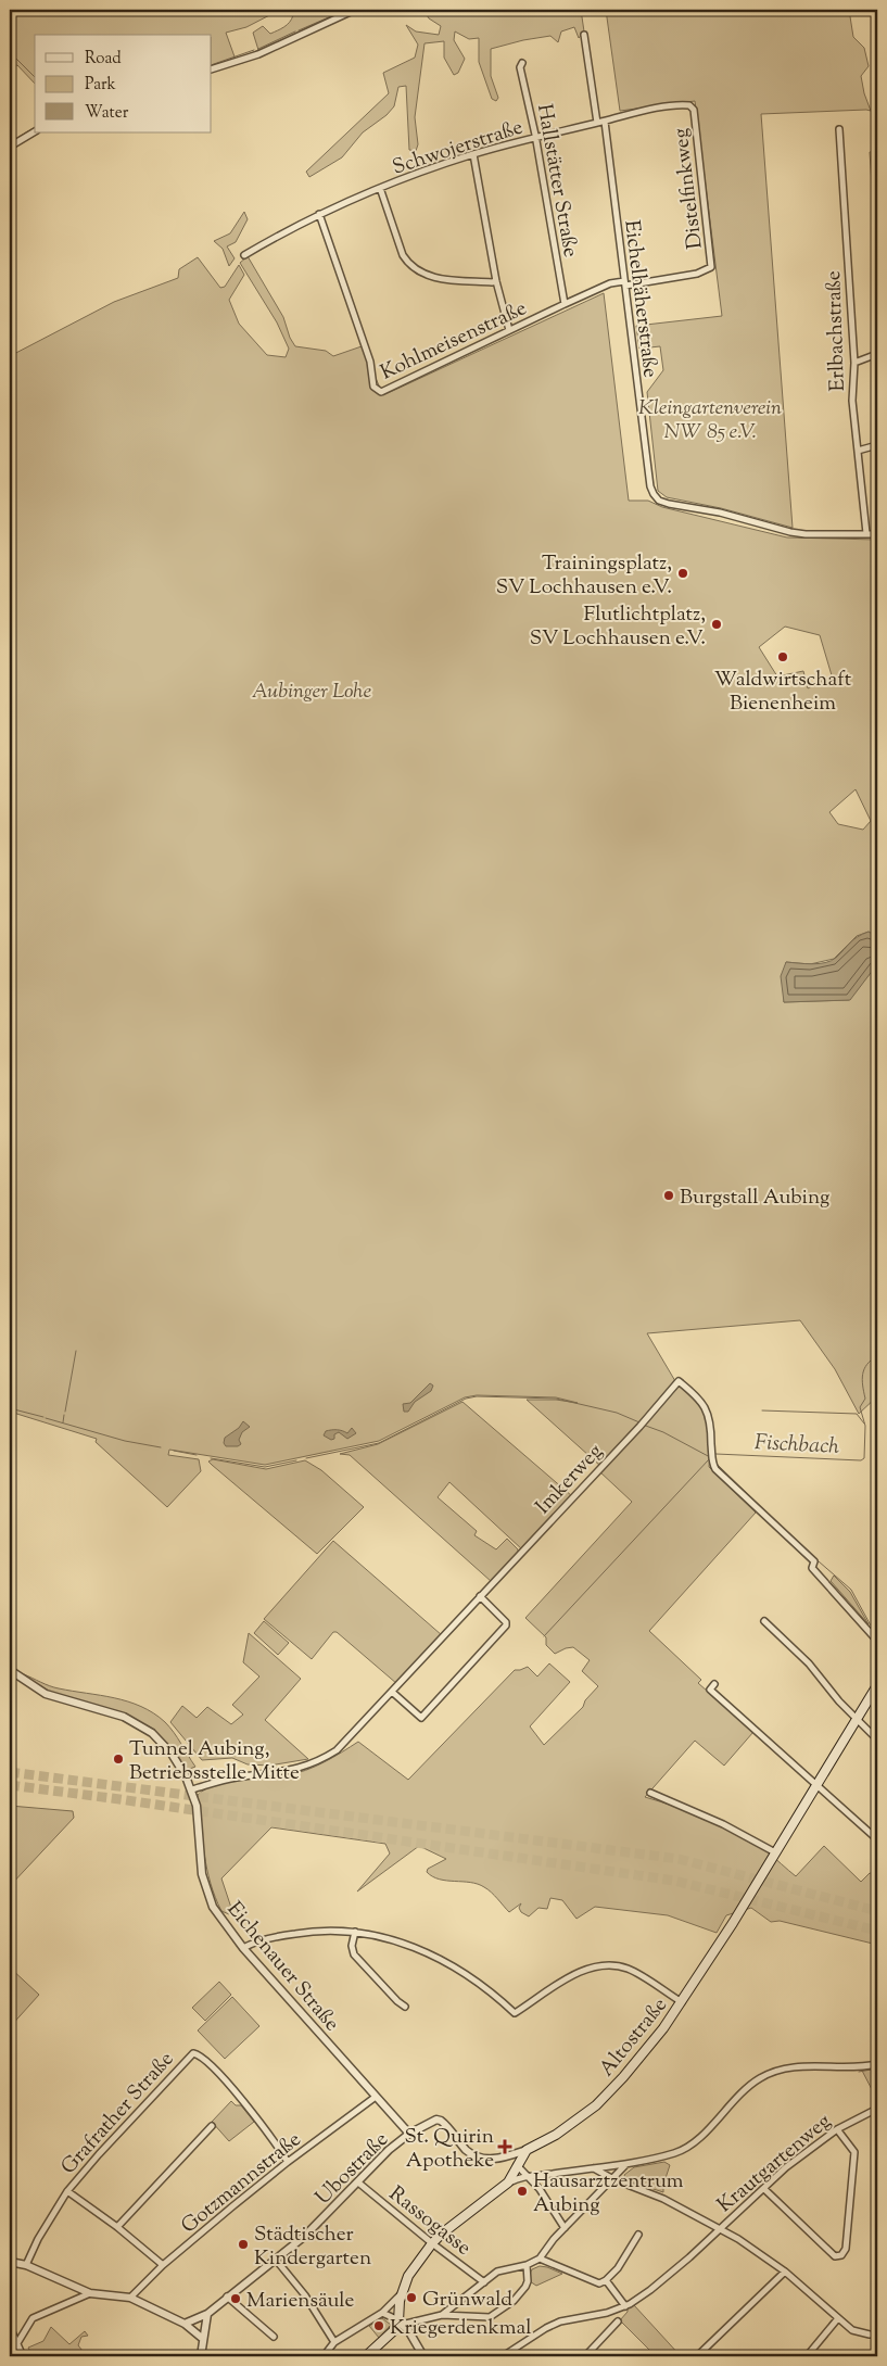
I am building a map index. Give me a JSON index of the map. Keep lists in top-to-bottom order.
{
  "streets": {
    "main road": ["Altostraße"],
    "street": [
      "Schwojerstraße",
      "Hallstätter Straße",
      "Distelfinkweg",
      "Eichelhäherstraße",
      "Erlbachstraße",
      "Kohlmeisenstraße",
      "Imkerweg",
      "Eichenauer Straße",
      "Grafrather Straße",
      "Krautgartenweg",
      "Ubostraße",
      "Gotzmannstraße",
      "Rassogasse"
    ]
  },
  "crossings": [
    ["Schwojerstraße", "Hallstätter Straße"],
    ["Schwojerstraße", "Distelfinkweg"],
    ["Schwojerstraße", "Eichelhäherstraße"],
    ["Schwojerstraße", "Kohlmeisenstraße"],
    ["Hallstätter Straße", "Kohlmeisenstraße"],
    ["Distelfinkweg", "Kohlmeisenstraße"],
    ["Eichelhäherstraße", "Erlbachstraße"],
    ["Eichelhäherstraße", "Kohlmeisenstraße"],
    ["Imkerweg", "Eichenauer Straße"],
    ["Eichenauer Straße", "Ubostraße"],
    ["Eichenauer Straße", "Gotzmannstraße"],
    ["Altostraße", "Ubostraße"],
    ["Altostraße", "Rassogasse"],
    ["Grafrather Straße", "Gotzmannstraße"],
    ["Ubostraße", "Rassogasse"]
  ],
  "water": ["Fischbach"],
  "parks": ["Kleingartenverein NW 85 e.V.", "Aubinger Lohe"],
  "places": {
    "other": [
      "Trainingsplatz, SV Lochhausen e.V.",
      "Flutlichtplatz, SV Lochhausen e.V.",
      "Waldwirtschaft Bienenheim",
      "Burgstall Aubing",
      "Tunnel Aubing, Betriebsstelle Mitte",
      "Hausarztzentrum Aubing",
      "Städtischer Kindergarten",
      "Grünwald",
      "Mariensäule",
      "Kriegerdenkmal"
    ],
    "health": ["St. Quirin Apotheke"]
  },
  "legend": ["Road", "Park", "Water"]
}
